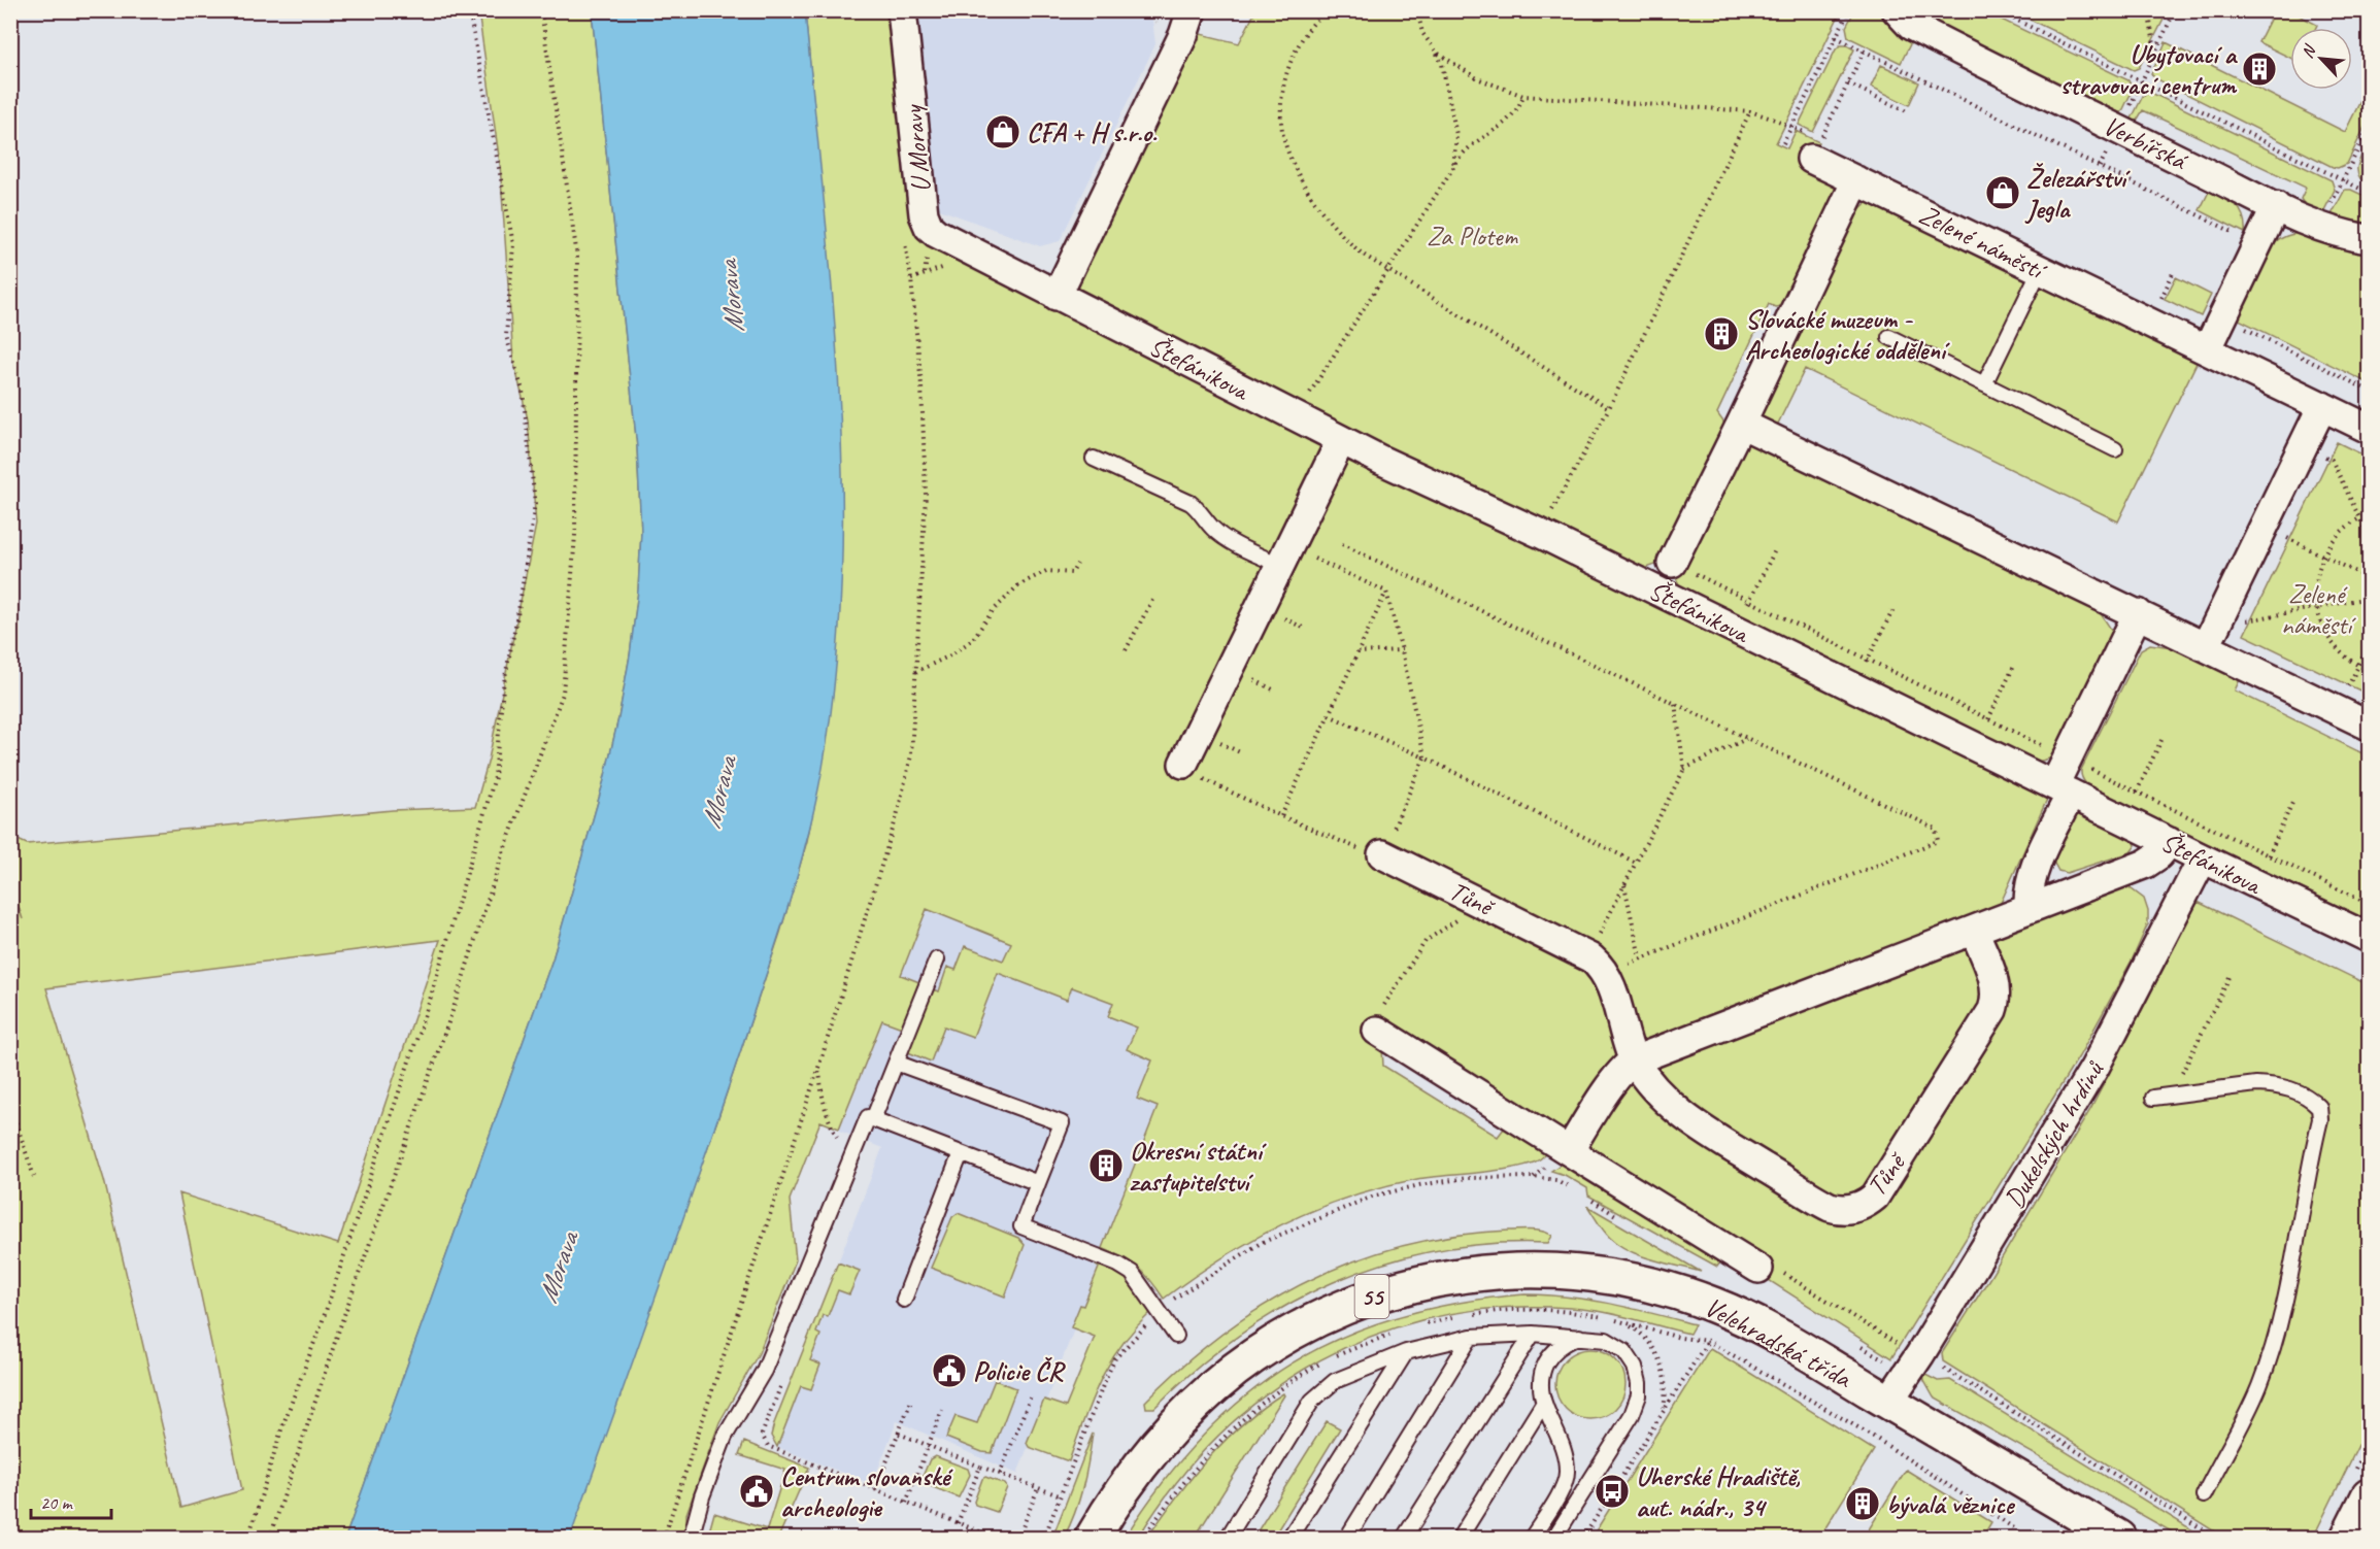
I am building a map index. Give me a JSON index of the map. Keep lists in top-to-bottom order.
{
  "streets": {
    "main road": ["55", "Velehradská třída"],
    "street": [
      "Verbířská",
      "U Moravy",
      "Zelené náměstí",
      "Štefánikova",
      "Tůně",
      "Dukelských hrdinů"
    ]
  },
  "crossings": [
    ["U Moravy", "Štefánikova"],
    ["Zelené náměstí", "Štefánikova"],
    ["Štefánikova", "Dukelských hrdinů"],
    ["Dukelských hrdinů", "Velehradská třída"]
  ],
  "water": ["Morava"],
  "parks": ["Za Plotem", "Zelené náměstí"],
  "places": {
    "building": [
      "Ubytovací a stravovací centrum",
      "Slovácké muzeum - Archeologické oddělení",
      "Okresní státní zastupitelství",
      "bývalá věznice"
    ],
    "shop": ["CFA + H s.r.o.", "Železářství Jegla"],
    "public building": ["Policie ČR", "Centrum slovanské archeologie"],
    "bus stop": ["Uherské Hradiště, aut. nádr., 34"]
  },
  "scale_bar": "20 m",
  "north": "top left"
}
